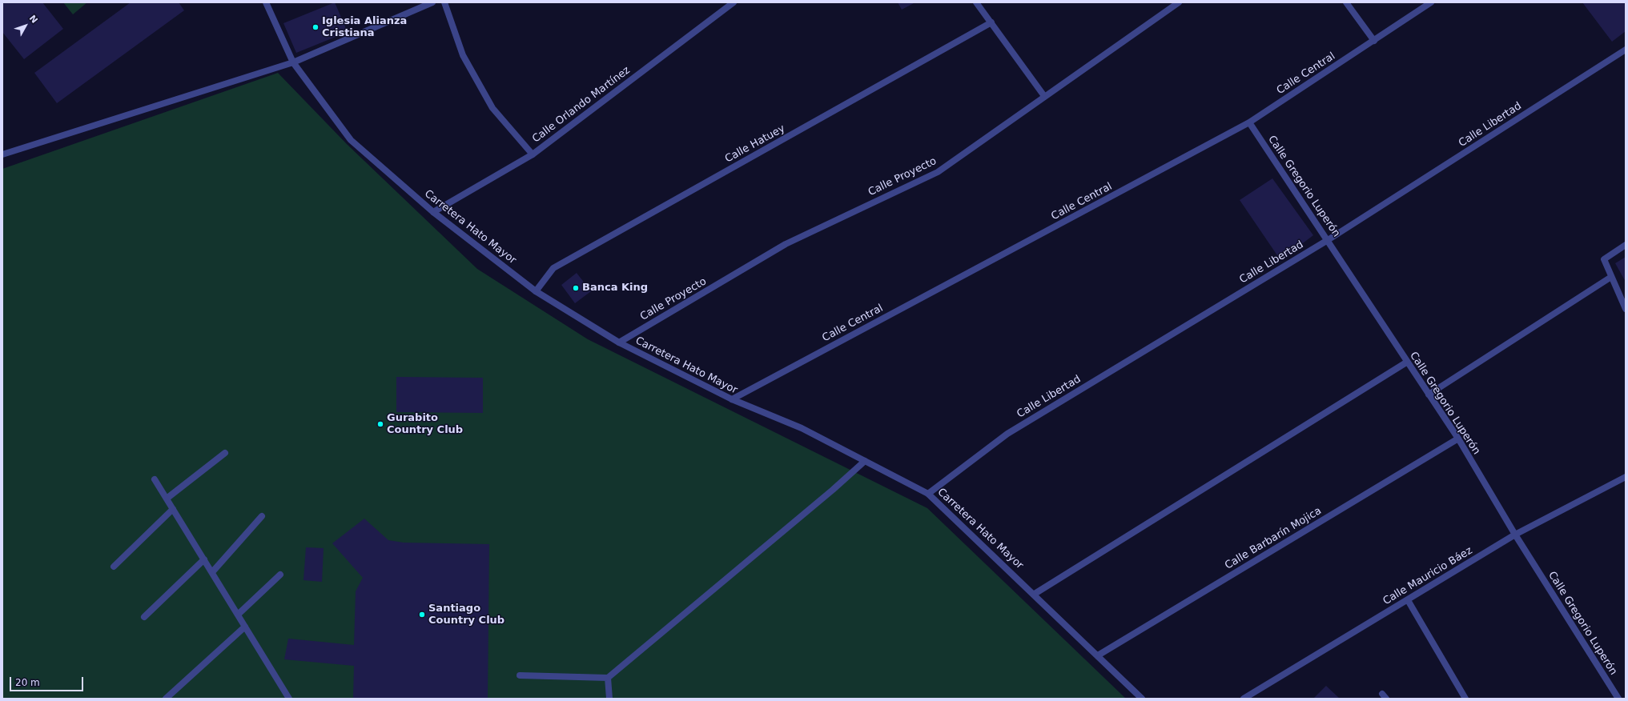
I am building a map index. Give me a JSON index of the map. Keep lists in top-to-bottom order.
{
  "streets": {
    "street": [
      "Calle Central",
      "Calle Orlando Martínez",
      "Calle Libertad",
      "Calle Hatuey",
      "Calle Proyecto",
      "Calle Gregorio Luperón",
      "Carretera Hato Mayor",
      "Calle Barbarín Mojica",
      "Calle Mauricio Báez"
    ]
  },
  "crossings": [
    ["Calle Central", "Calle Gregorio Luperón"],
    ["Calle Central", "Carretera Hato Mayor"],
    ["Calle Orlando Martínez", "Carretera Hato Mayor"],
    ["Calle Libertad", "Calle Gregorio Luperón"],
    ["Calle Libertad", "Carretera Hato Mayor"],
    ["Calle Hatuey", "Carretera Hato Mayor"],
    ["Calle Proyecto", "Carretera Hato Mayor"],
    ["Calle Gregorio Luperón", "Calle Barbarín Mojica"],
    ["Calle Gregorio Luperón", "Calle Mauricio Báez"],
    ["Carretera Hato Mayor", "Calle Barbarín Mojica"]
  ],
  "places": [
    "Iglesia Alianza Cristiana",
    "Banca King",
    "Gurabito Country Club",
    "Santiago Country Club"
  ],
  "scale_bar": "20 m",
  "north": "top right"
}
